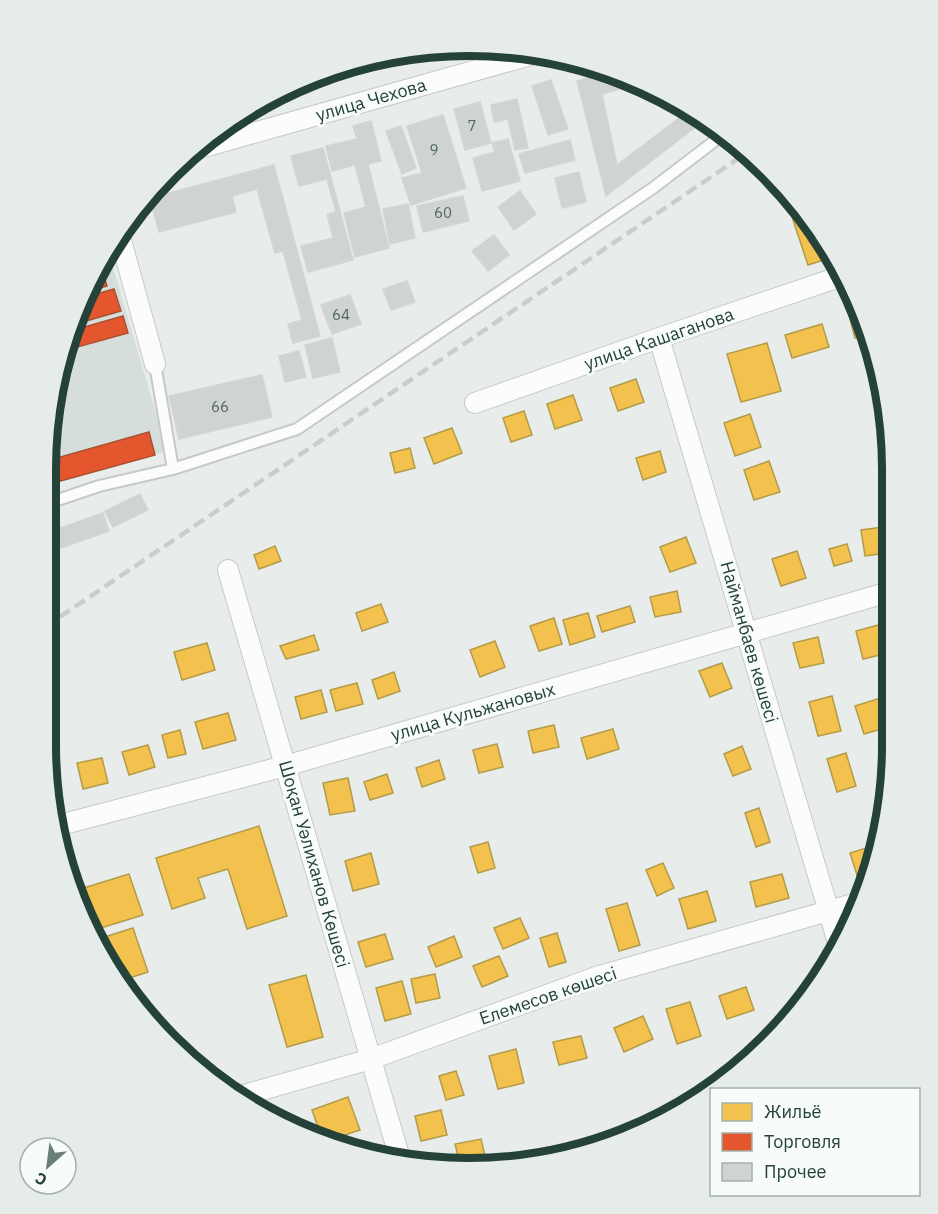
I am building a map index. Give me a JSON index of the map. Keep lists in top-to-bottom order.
{
  "streets": {
    "street": [
      "улица Чехова",
      "улица Кашаганова",
      "Найманбаев көшесі",
      "улица Кульжановых",
      "Шоқан Уәлиханов Көшесі",
      "Елемесов көшесі"
    ]
  },
  "crossings": [
    ["улица Кашаганова", "Найманбаев көшесі"],
    ["Найманбаев көшесі", "улица Кульжановых"],
    ["Найманбаев көшесі", "Елемесов көшесі"],
    ["улица Кульжановых", "Шоқан Уәлиханов Көшесі"],
    ["Шоқан Уәлиханов Көшесі", "Елемесов көшесі"]
  ],
  "house_numbers": [
    "7",
    "9",
    "60",
    "64",
    "66"
  ],
  "legend": ["Жильё", "Торговля", "Прочее"],
  "north": "bottom left"
}
